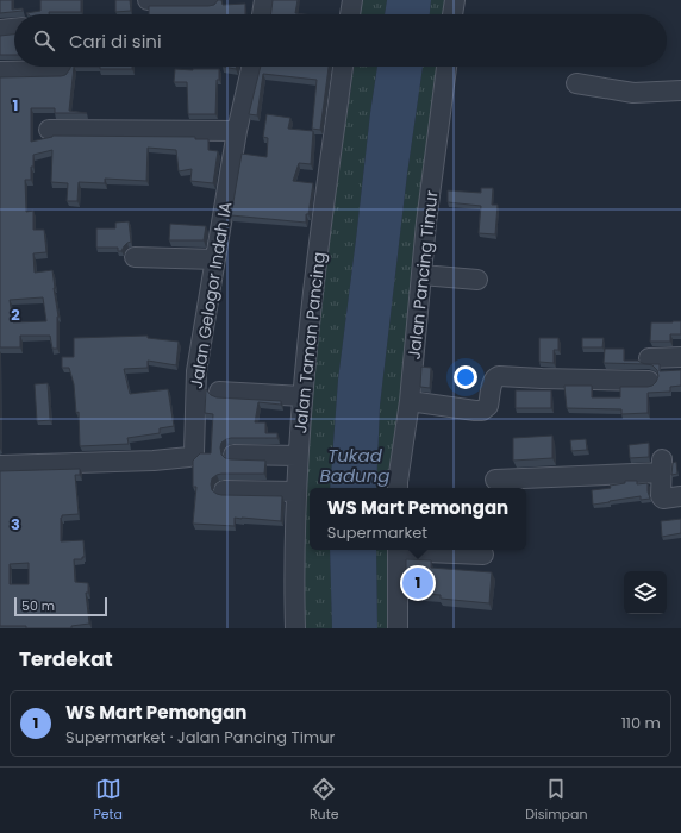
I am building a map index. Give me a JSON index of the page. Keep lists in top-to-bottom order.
{
  "streets": {
    "street": ["Jalan Pancing Timur", "Jalan Gelogor Indah IA", "Jalan Taman Pancing"]
  },
  "water": ["Tukad Badung"],
  "scale_bar": "50 m",
  "page": {
    "search": "Cari di sini",
    "popup": ["WS Mart Pemongan", "Supermarket"],
    "pins": "1",
    "scale": "50 m",
    "heading": "Terdekat",
    "list": [
      {
        "mark": "1",
        "name": "WS Mart Pemongan",
        "note": "Supermarket · Jalan Pancing Timur",
        "value": "110 m"
      }
    ],
    "nav": ["Peta", "Rute", "Disimpan"]
  },
  "grid": {
    "rows": ["1", "2", "3"]
  }
}
